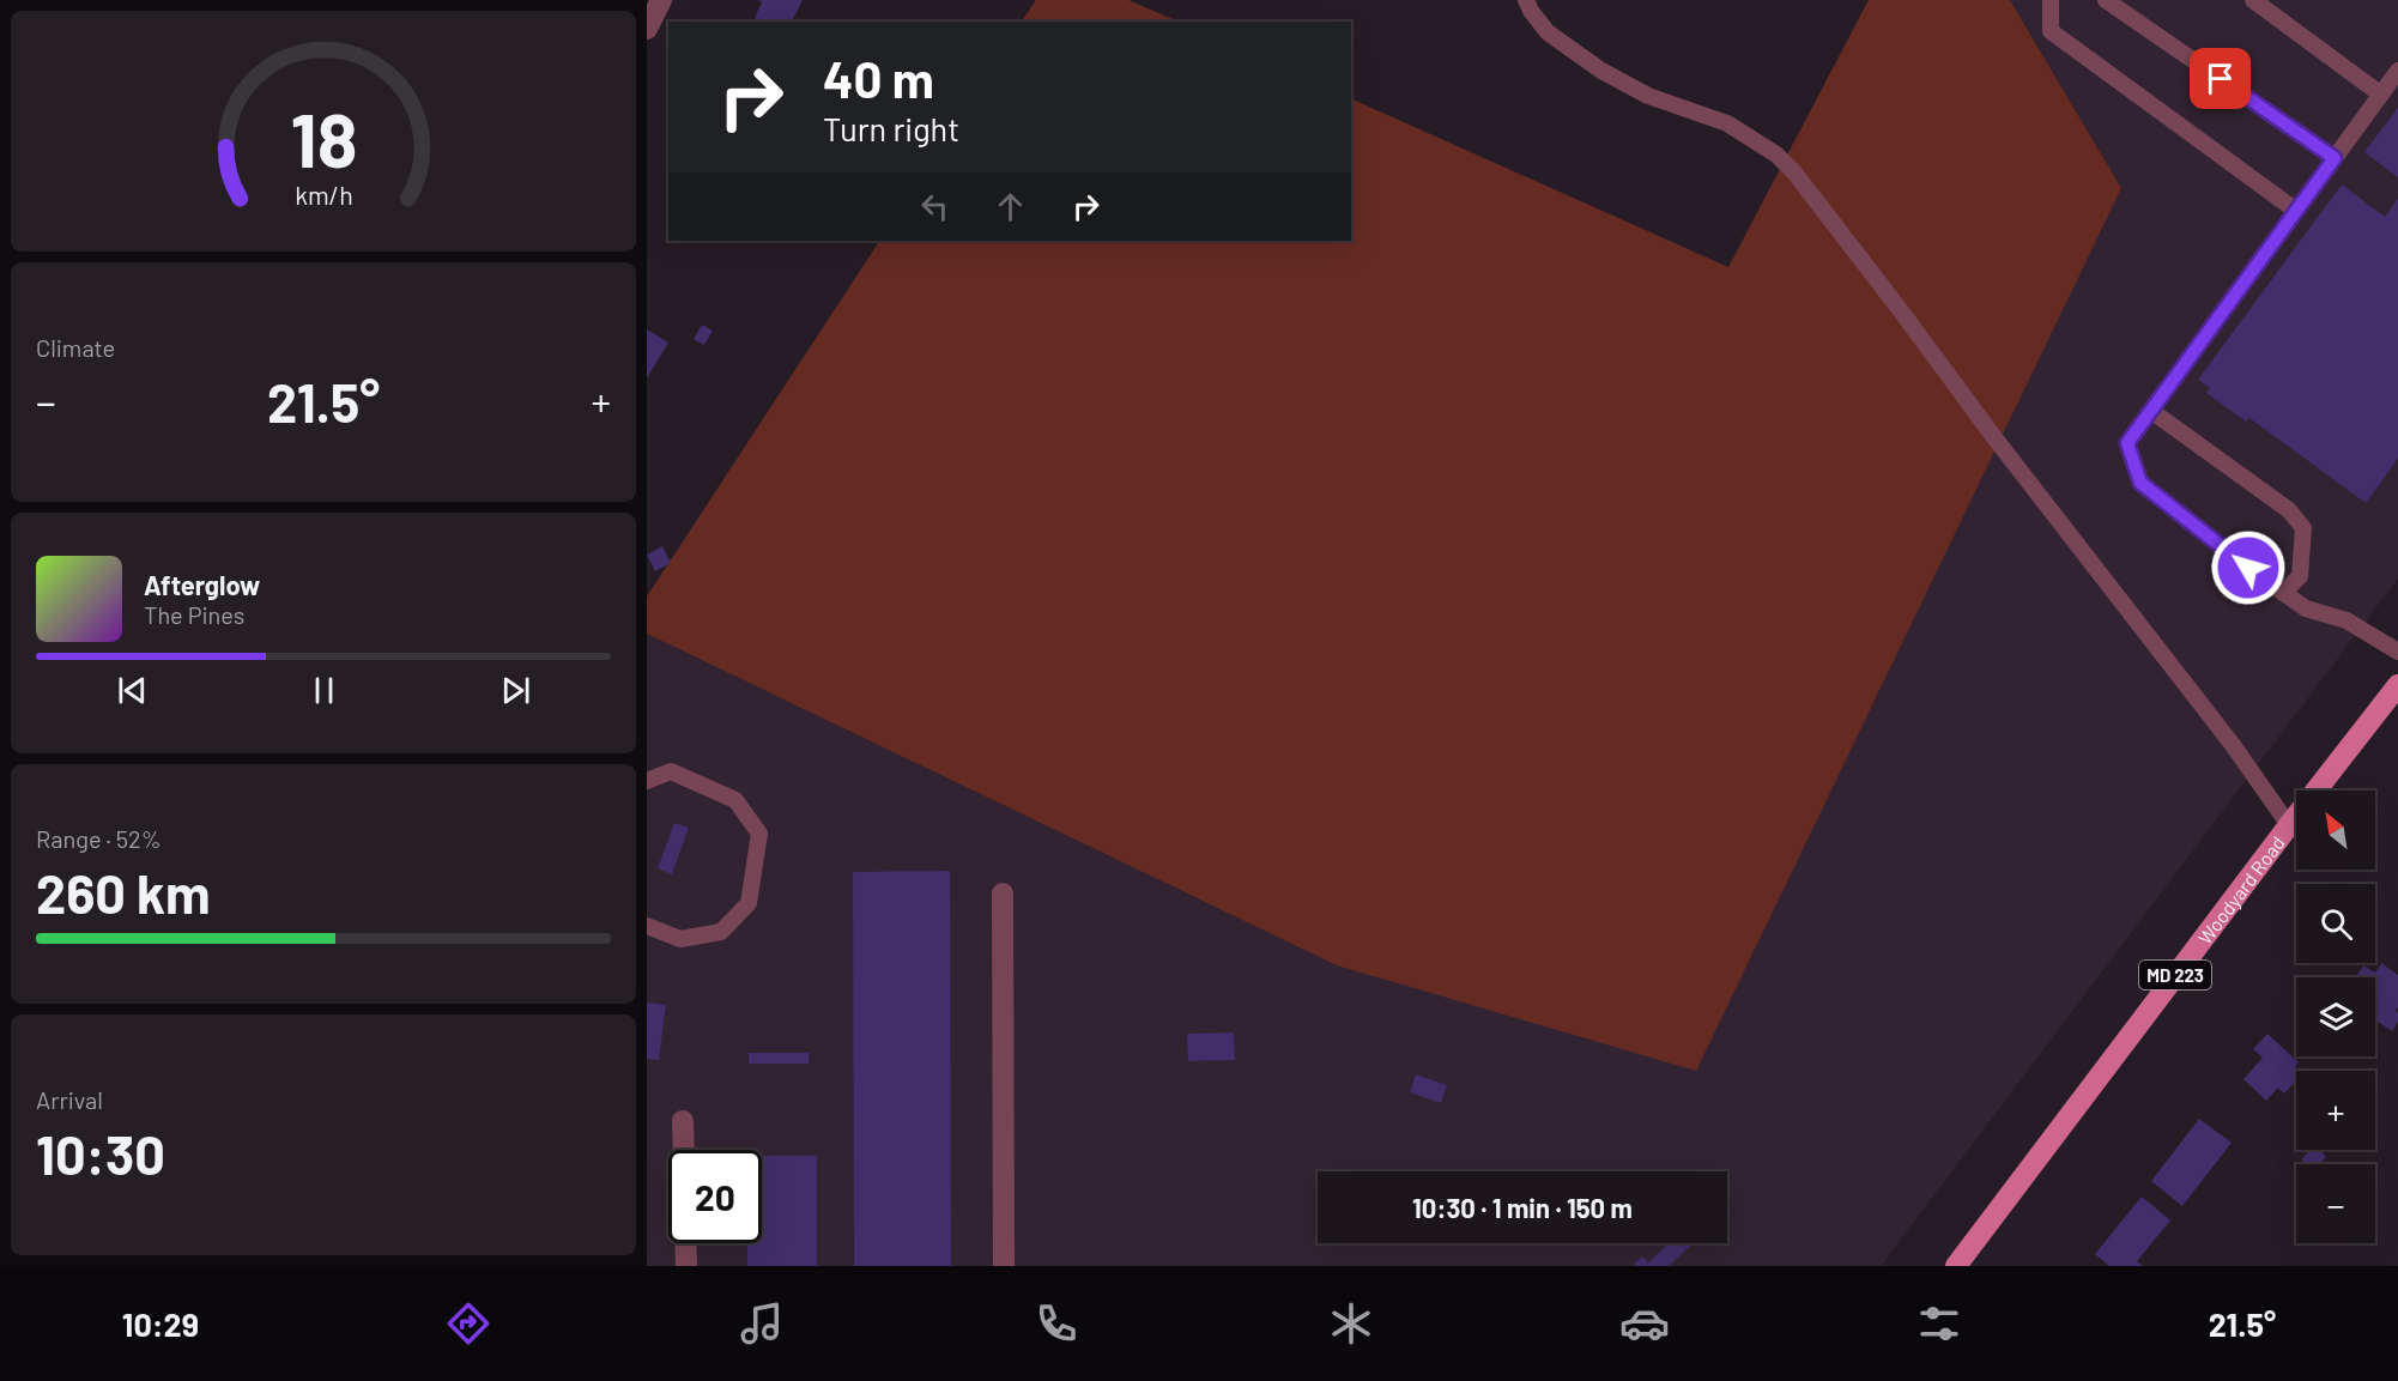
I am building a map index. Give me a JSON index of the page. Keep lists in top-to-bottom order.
{
  "streets": {
    "main road": ["Woodyard Road", "MD 223"]
  },
  "north": "top left",
  "page": {
    "turn": ["40 m", "Turn right"],
    "tile": [
      "Climate",
      ["Range · 52%", "260 km"],
      ["Arrival", "10:30"]
    ],
    "heat": ["−", "21.5°", "+"],
    "song": ["Afterglow", "The Pines"],
    "map_buttons": ["+", "−"],
    "limit": "20",
    "trip": "10:30 · 1 min · 150 m",
    "tabs": ["10:29", "21.5°"],
    "gauge": ["18", "km/h"]
  }
}
